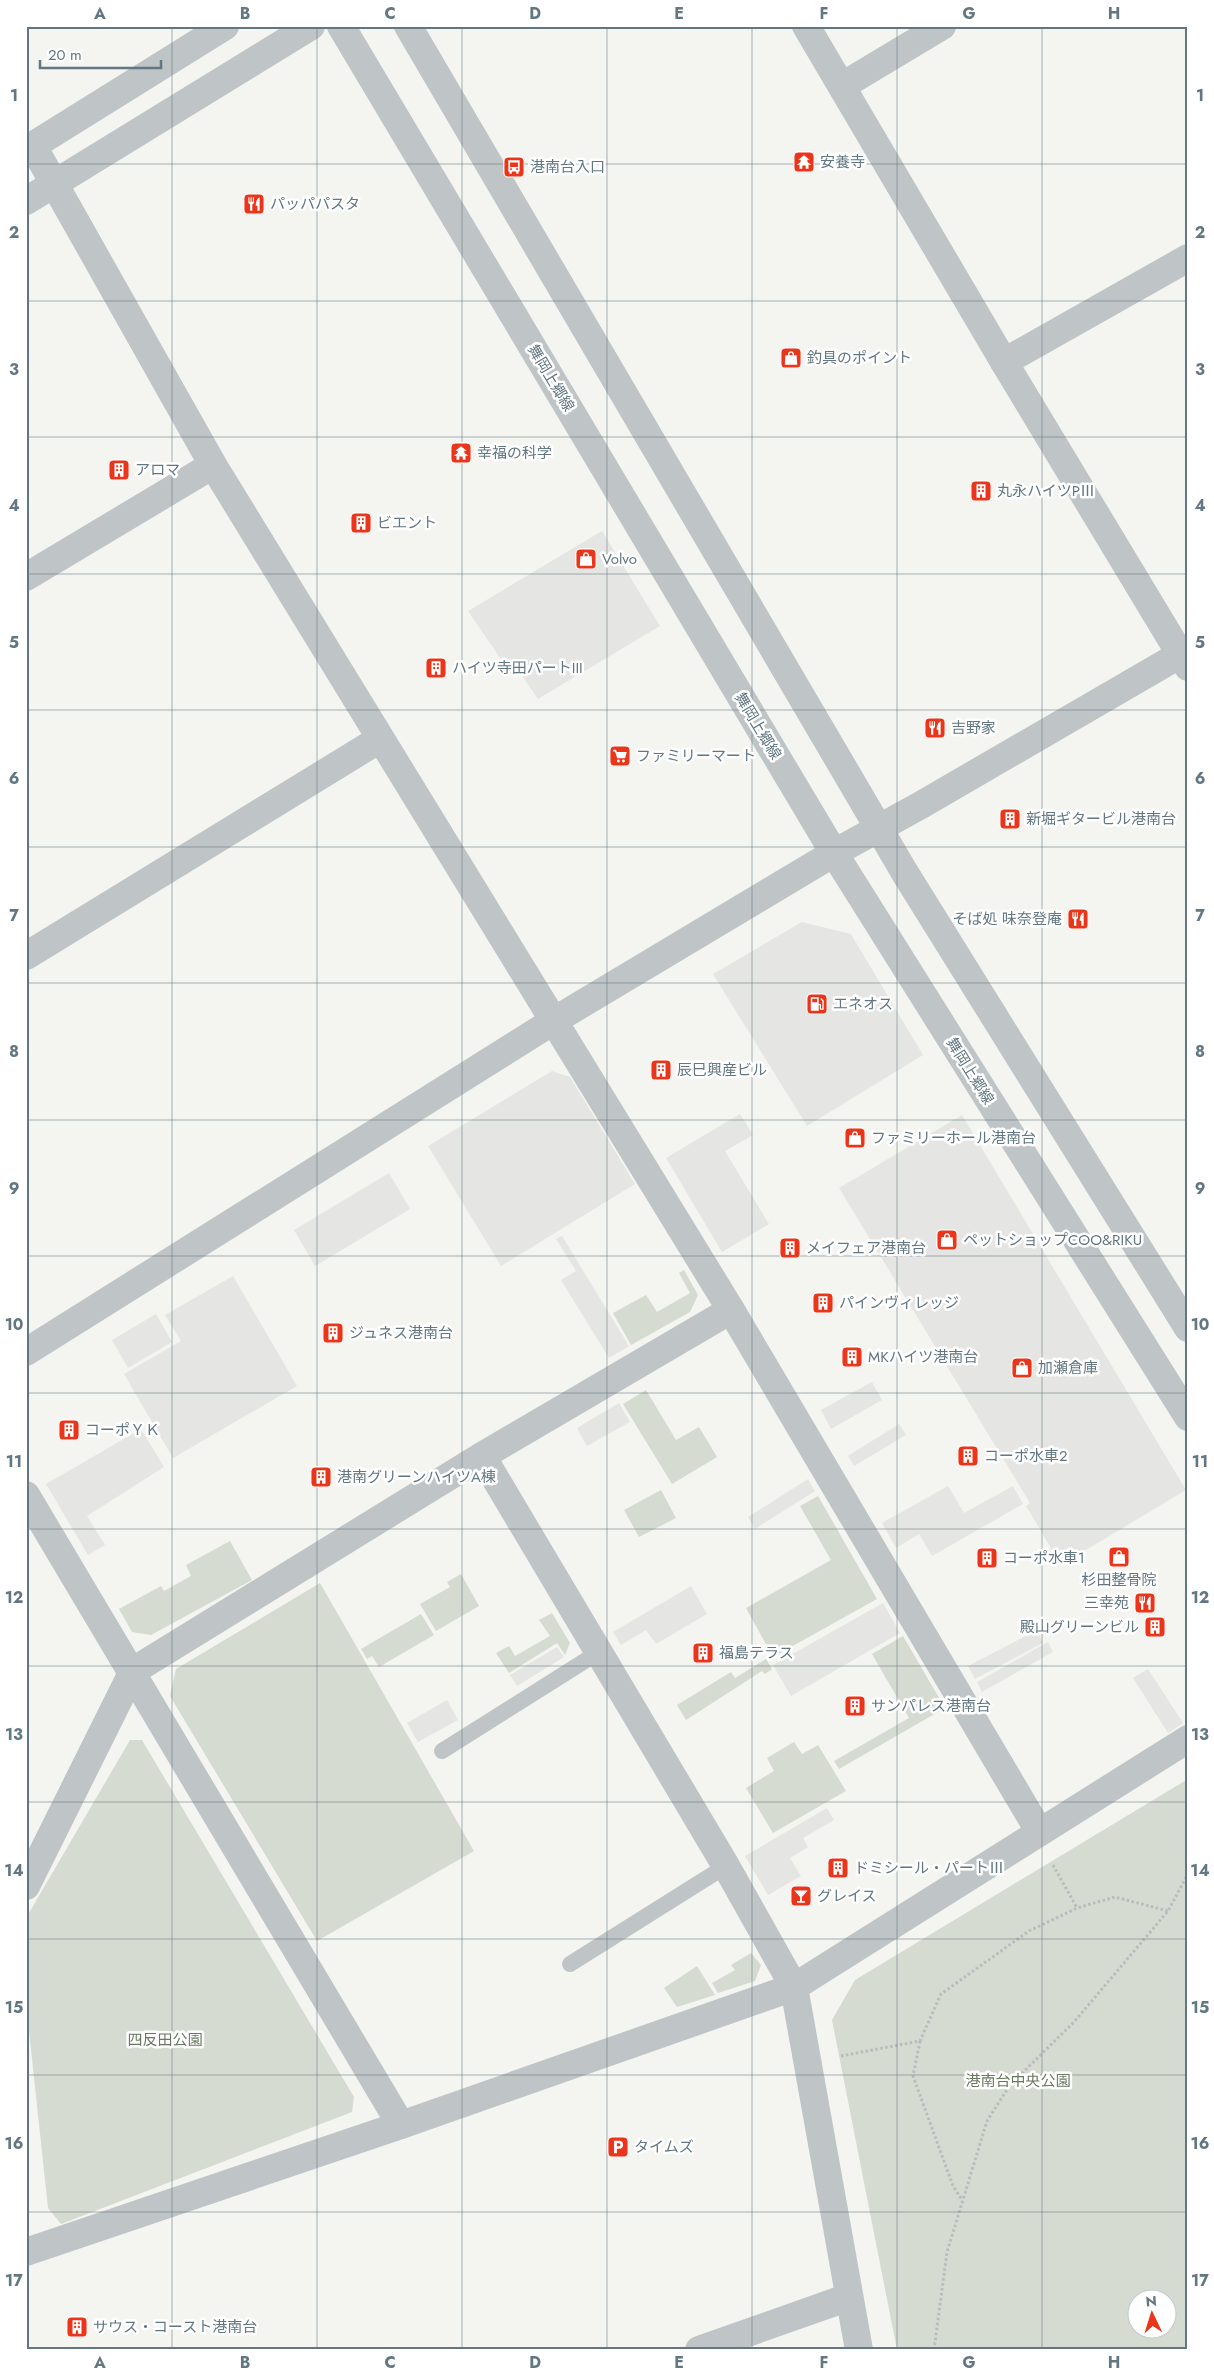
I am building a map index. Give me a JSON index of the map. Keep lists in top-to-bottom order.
{
  "streets": {
    "street": ["舞岡上郷線"]
  },
  "parks": ["四反田公園", "港南台中央公園"],
  "places": {
    "temple": ["安養寺", "幸福の科学"],
    "bus stop": ["港南台入口"],
    "restaurant": [
      "パッパパスタ",
      "吉野家",
      "そば処 味奈登庵",
      "三幸苑"
    ],
    "shop": [
      "釣具のポイント",
      "Volvo",
      "ファミリーホール港南台",
      "ペットショップCOO&RIKU",
      "加瀬倉庫",
      "杉田整骨院"
    ],
    "building": [
      "アロマ",
      "丸永ハイツPⅢ",
      "ビエント",
      "ハイツ寺田パートIII",
      "新堀ギタービル港南台",
      "辰巳興産ビル",
      "メイフェア港南台",
      "パインヴィレッジ",
      "ジュネス港南台",
      "MKハイツ港南台",
      "コーポＹＫ",
      "コーポ水車2",
      "港南グリーンハイツA棟",
      "コーポ水車1",
      "殿山グリーンビル",
      "福島テラス",
      "サンパレス港南台",
      "ドミシール・パートⅢ",
      "サウス・コースト港南台"
    ],
    "supermarket": ["ファミリーマート"],
    "fuel station": ["エネオス"],
    "bar": ["グレイス"],
    "parking": ["タイムズ"]
  },
  "scale_bar": "20 m",
  "north": "top",
  "grid": {
    "columns": [
      "A",
      "B",
      "C",
      "D",
      "E",
      "F",
      "G",
      "H"
    ],
    "rows": [
      "1",
      "2",
      "3",
      "4",
      "5",
      "6",
      "7",
      "8",
      "9",
      "10",
      "11",
      "12",
      "13",
      "14",
      "15",
      "16",
      "17"
    ]
  }
}
